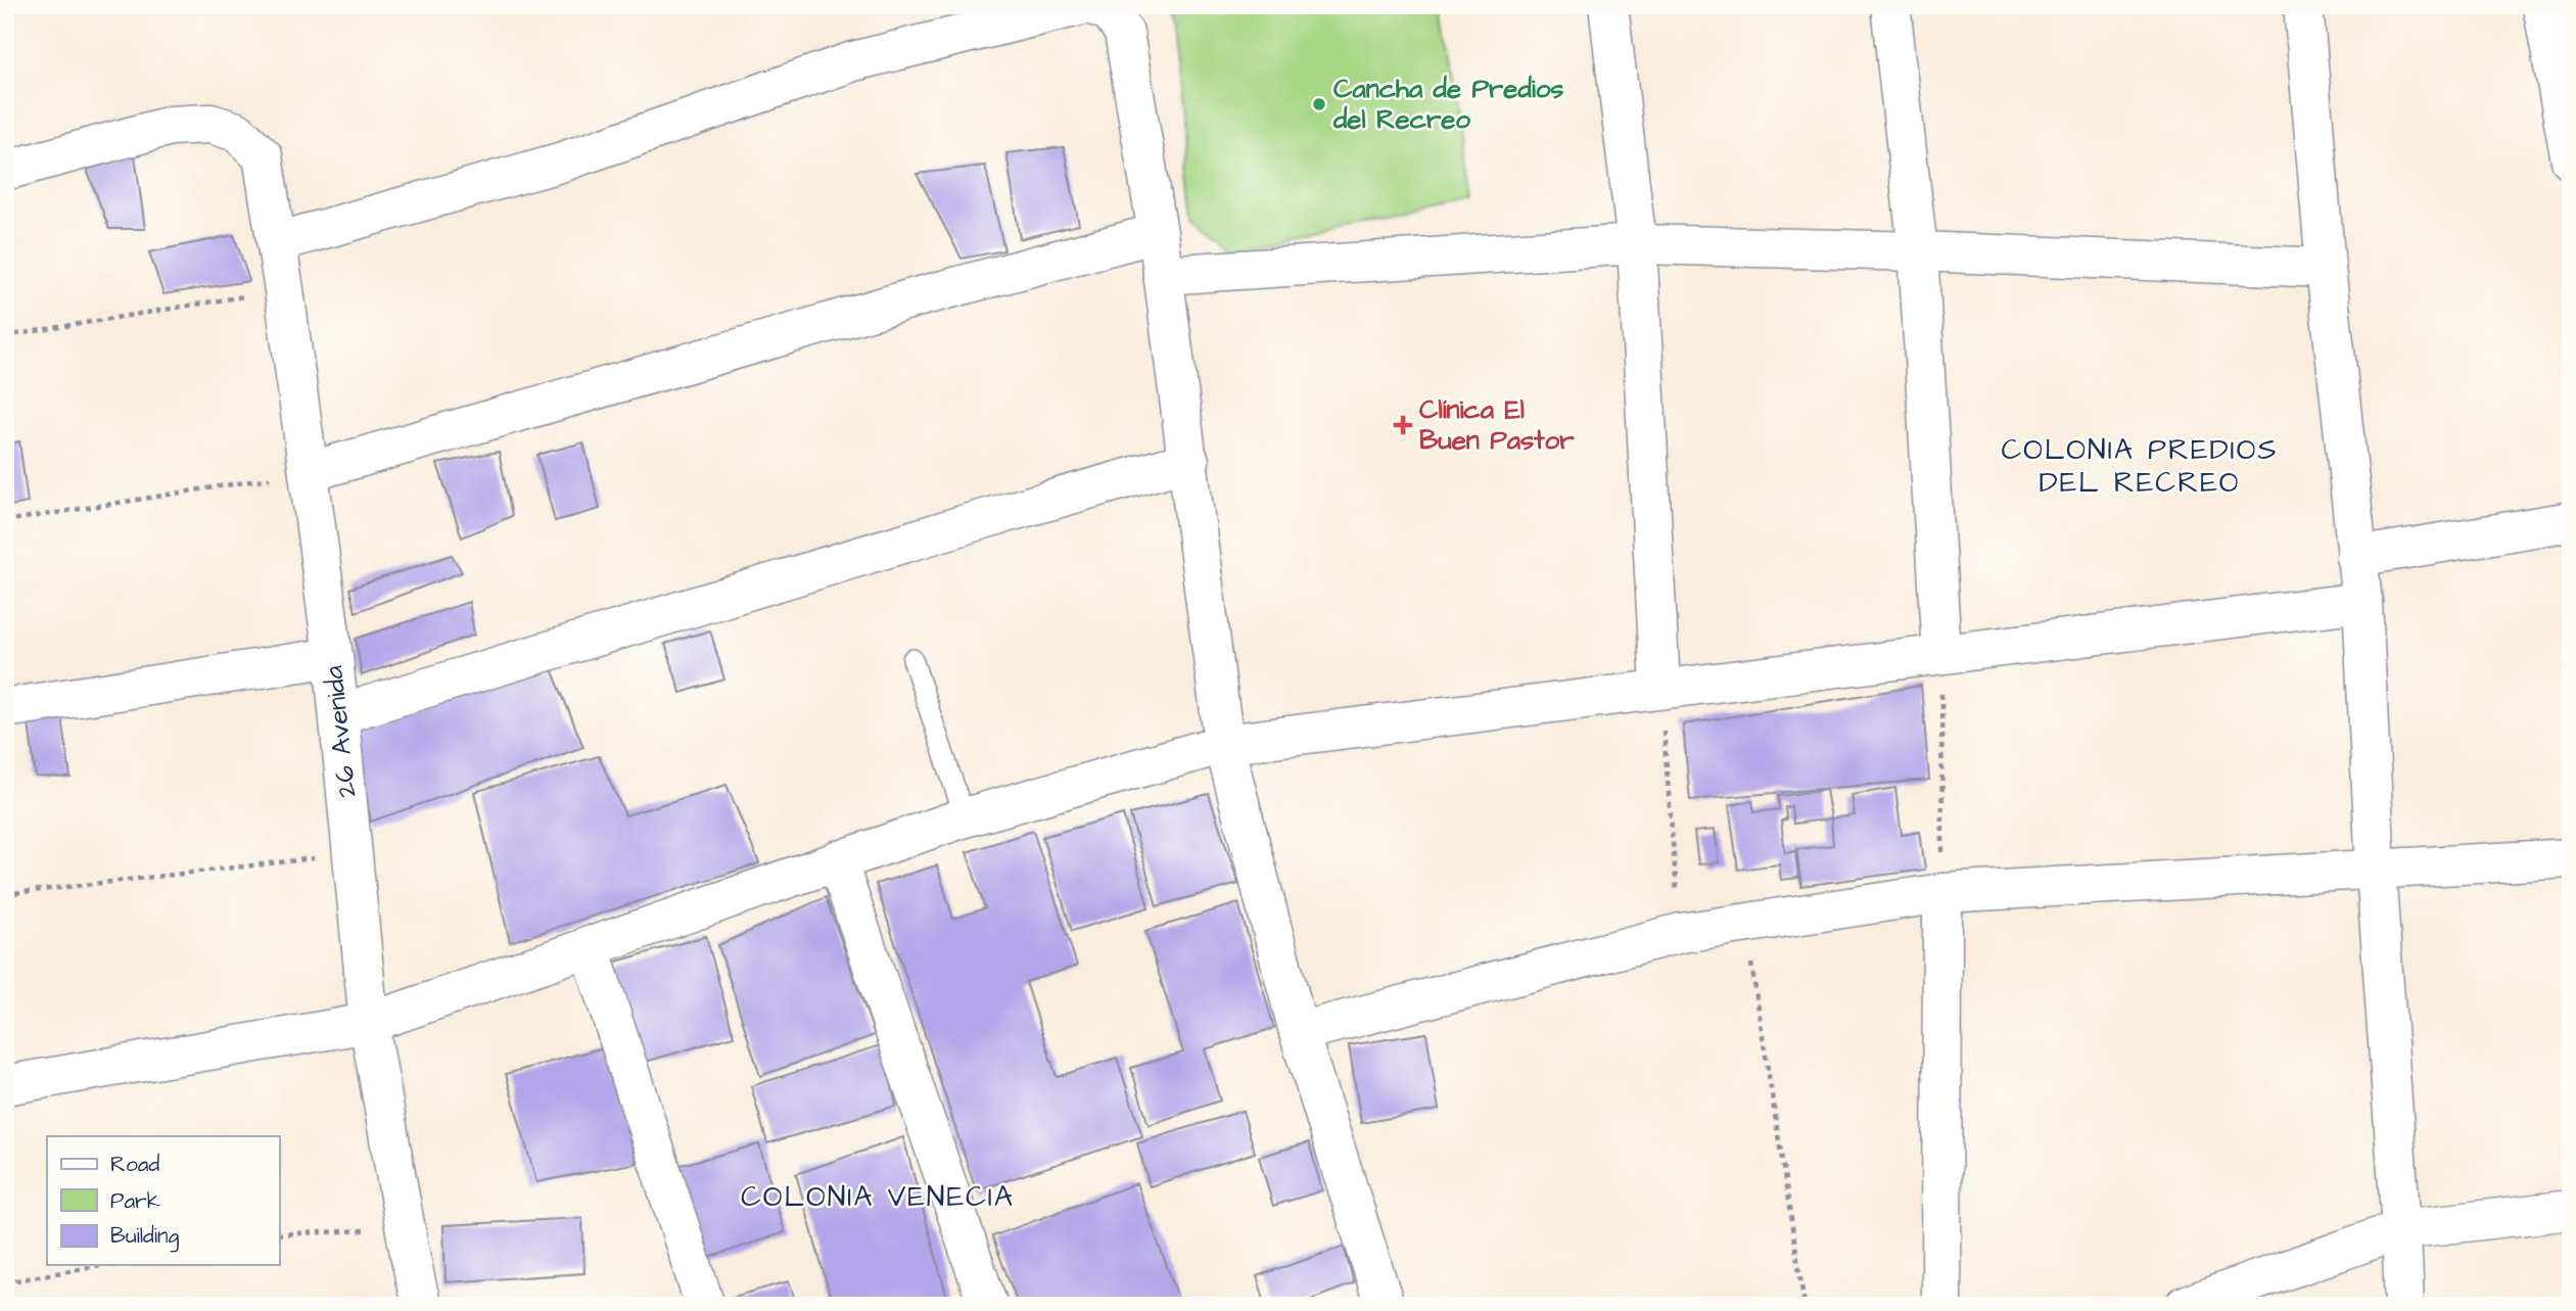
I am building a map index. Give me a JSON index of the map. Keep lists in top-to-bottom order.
{
  "streets": {
    "street": ["26 Avenida"]
  },
  "districts": ["COLONIA PREDIOS DEL RECREO", "COLONIA VENECIA"],
  "places": {
    "other": ["Cancha de Predios del Recreo"],
    "health": ["Clínica El Buen Pastor"]
  },
  "legend": ["Road", "Park", "Building"]
}
